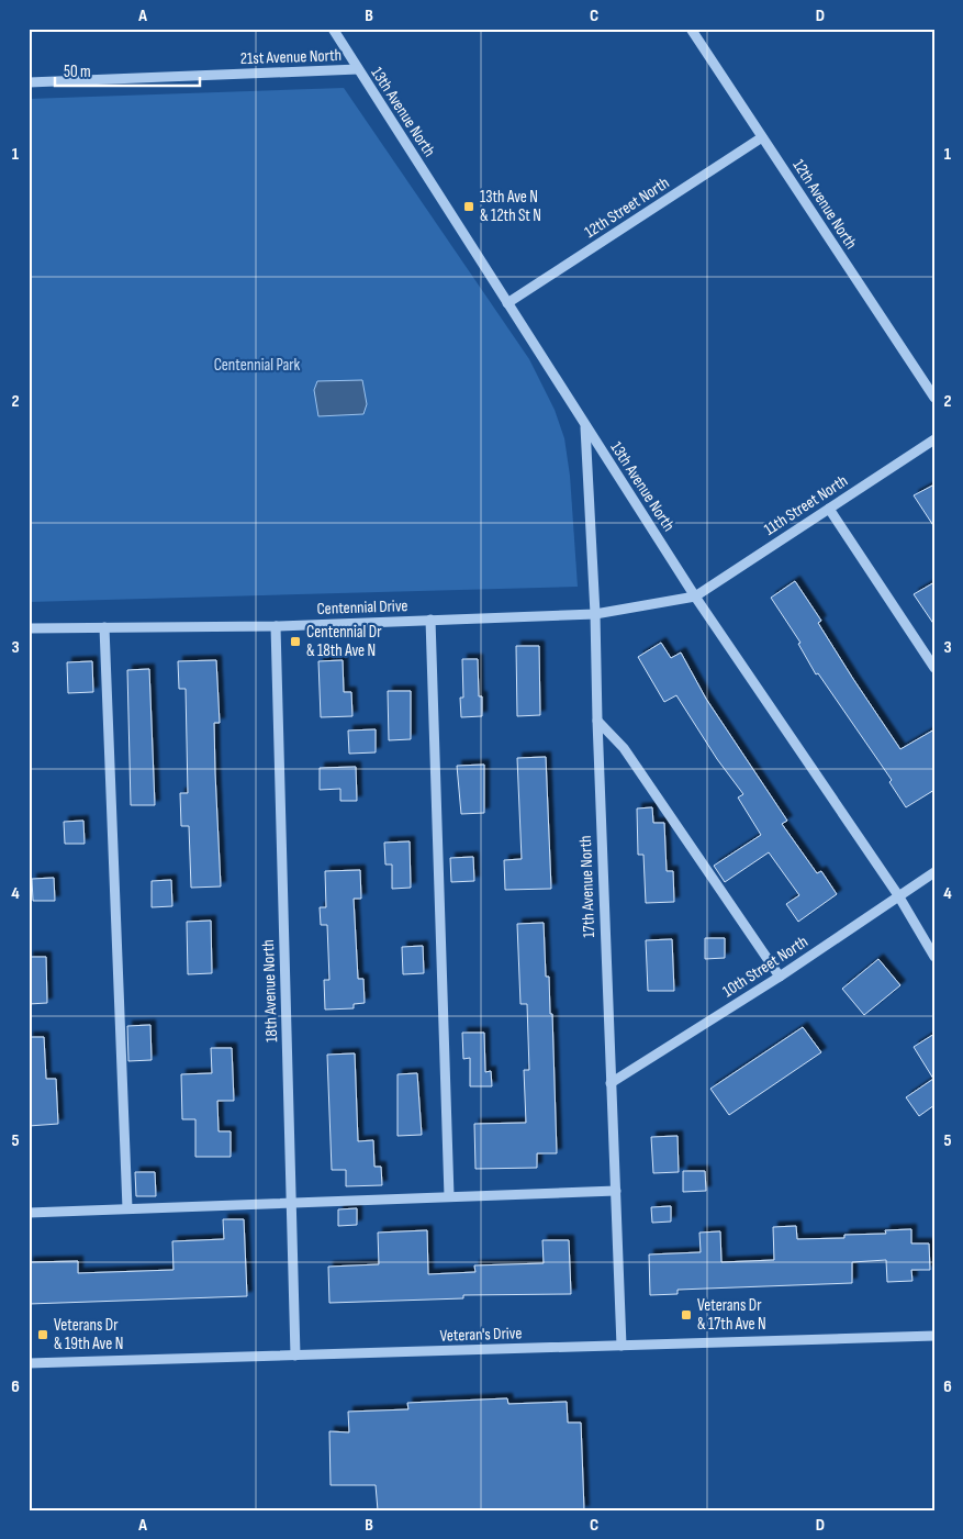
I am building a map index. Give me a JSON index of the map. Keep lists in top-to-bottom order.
{
  "streets": {
    "street": [
      "21st Avenue North",
      "13th Avenue North",
      "12th Avenue North",
      "12th Street North",
      "11th Street North",
      "Centennial Drive",
      "17th Avenue North",
      "10th Street North",
      "18th Avenue North",
      "Veteran's Drive"
    ]
  },
  "crossings": [
    ["21st Avenue North", "13th Avenue North"],
    ["13th Avenue North", "12th Street North"],
    ["13th Avenue North", "11th Street North"],
    ["13th Avenue North", "Centennial Drive"],
    ["13th Avenue North", "17th Avenue North"],
    ["13th Avenue North", "10th Street North"],
    ["12th Avenue North", "12th Street North"],
    ["11th Street North", "Centennial Drive"],
    ["Centennial Drive", "17th Avenue North"],
    ["Centennial Drive", "18th Avenue North"],
    ["17th Avenue North", "10th Street North"],
    ["17th Avenue North", "Veteran's Drive"],
    ["18th Avenue North", "Veteran's Drive"]
  ],
  "parks": ["Centennial Park"],
  "places": {
    "transit": [
      "13th Ave N & 12th St N",
      "Centennial Dr & 18th Ave N",
      "Veterans Dr & 17th Ave N",
      "Veterans Dr & 19th Ave N"
    ]
  },
  "scale_bar": "50 m",
  "grid": {
    "columns": [
      "A",
      "B",
      "C",
      "D"
    ],
    "rows": [
      "1",
      "2",
      "3",
      "4",
      "5",
      "6"
    ]
  }
}
